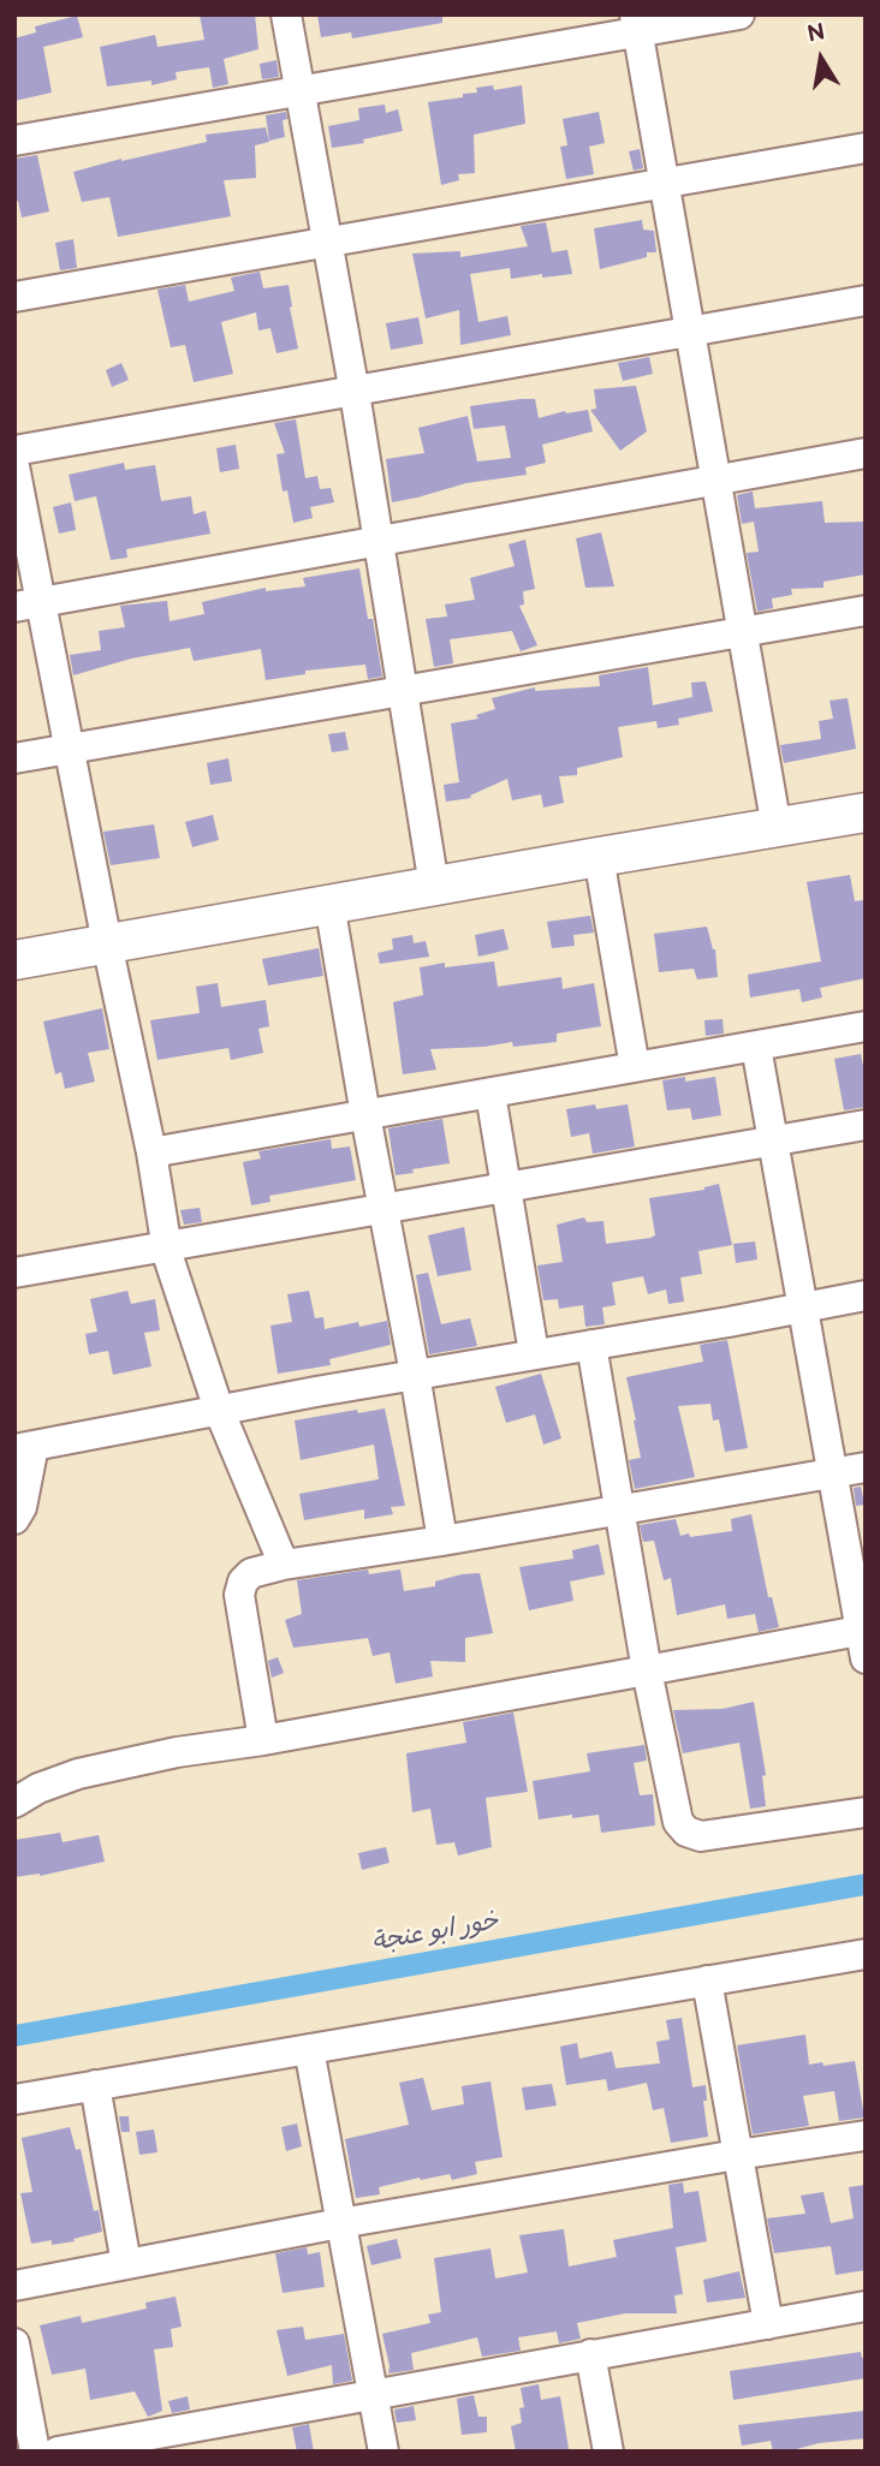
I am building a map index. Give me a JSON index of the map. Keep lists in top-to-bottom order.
{
  "water": ["خور ابو عنجة"],
  "north": "top"
}
